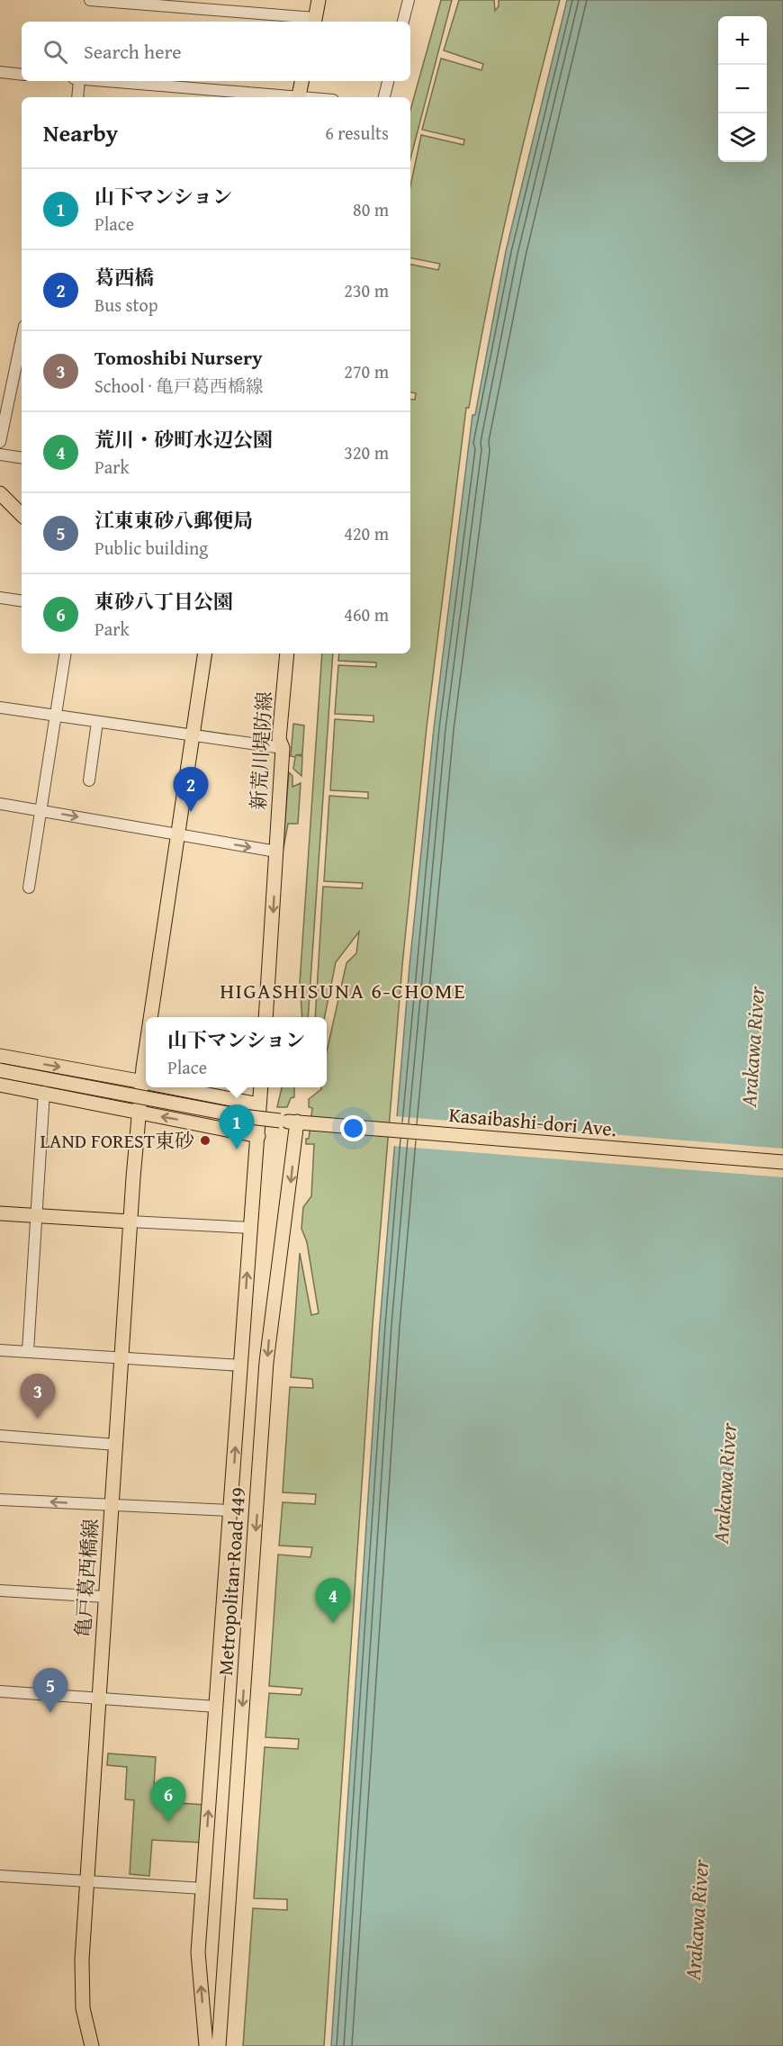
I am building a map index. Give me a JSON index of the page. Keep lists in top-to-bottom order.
{
  "streets": {
    "main road": [
      "新荒川堤防線",
      "Kasaibashi-dori Ave.",
      "亀戸葛西橋線",
      "Metropolitan Road 449"
    ]
  },
  "crossings": [
    ["Kasaibashi-dori Ave.", "Metropolitan Road 449"]
  ],
  "districts": ["HIGASHISUNA 6-CHOME"],
  "water": ["Arakawa River"],
  "places": ["LAND FOREST東砂"],
  "page": {
    "map_buttons": ["+", "−"],
    "search": "Search here",
    "heading": ["Nearby", "6 results"],
    "list": [
      {
        "mark": "1",
        "name": "山下マンション",
        "note": "Place",
        "value": "80 m"
      },
      {
        "mark": "2",
        "name": "葛西橋",
        "note": "Bus stop",
        "value": "230 m"
      },
      {
        "mark": "3",
        "name": "Tomoshibi Nursery",
        "note": "School · 亀戸葛西橋線",
        "value": "270 m"
      },
      {
        "mark": "4",
        "name": "荒川・砂町水辺公園",
        "note": "Park",
        "value": "320 m"
      },
      {
        "mark": "5",
        "name": "江東東砂八郵便局",
        "note": "Public building",
        "value": "420 m"
      },
      {
        "mark": "6",
        "name": "東砂八丁目公園",
        "note": "Park",
        "value": "460 m"
      }
    ],
    "pins": [
      "2",
      "1",
      "3",
      "4",
      "5",
      "6"
    ],
    "popup": ["山下マンション", "Place"]
  }
}
